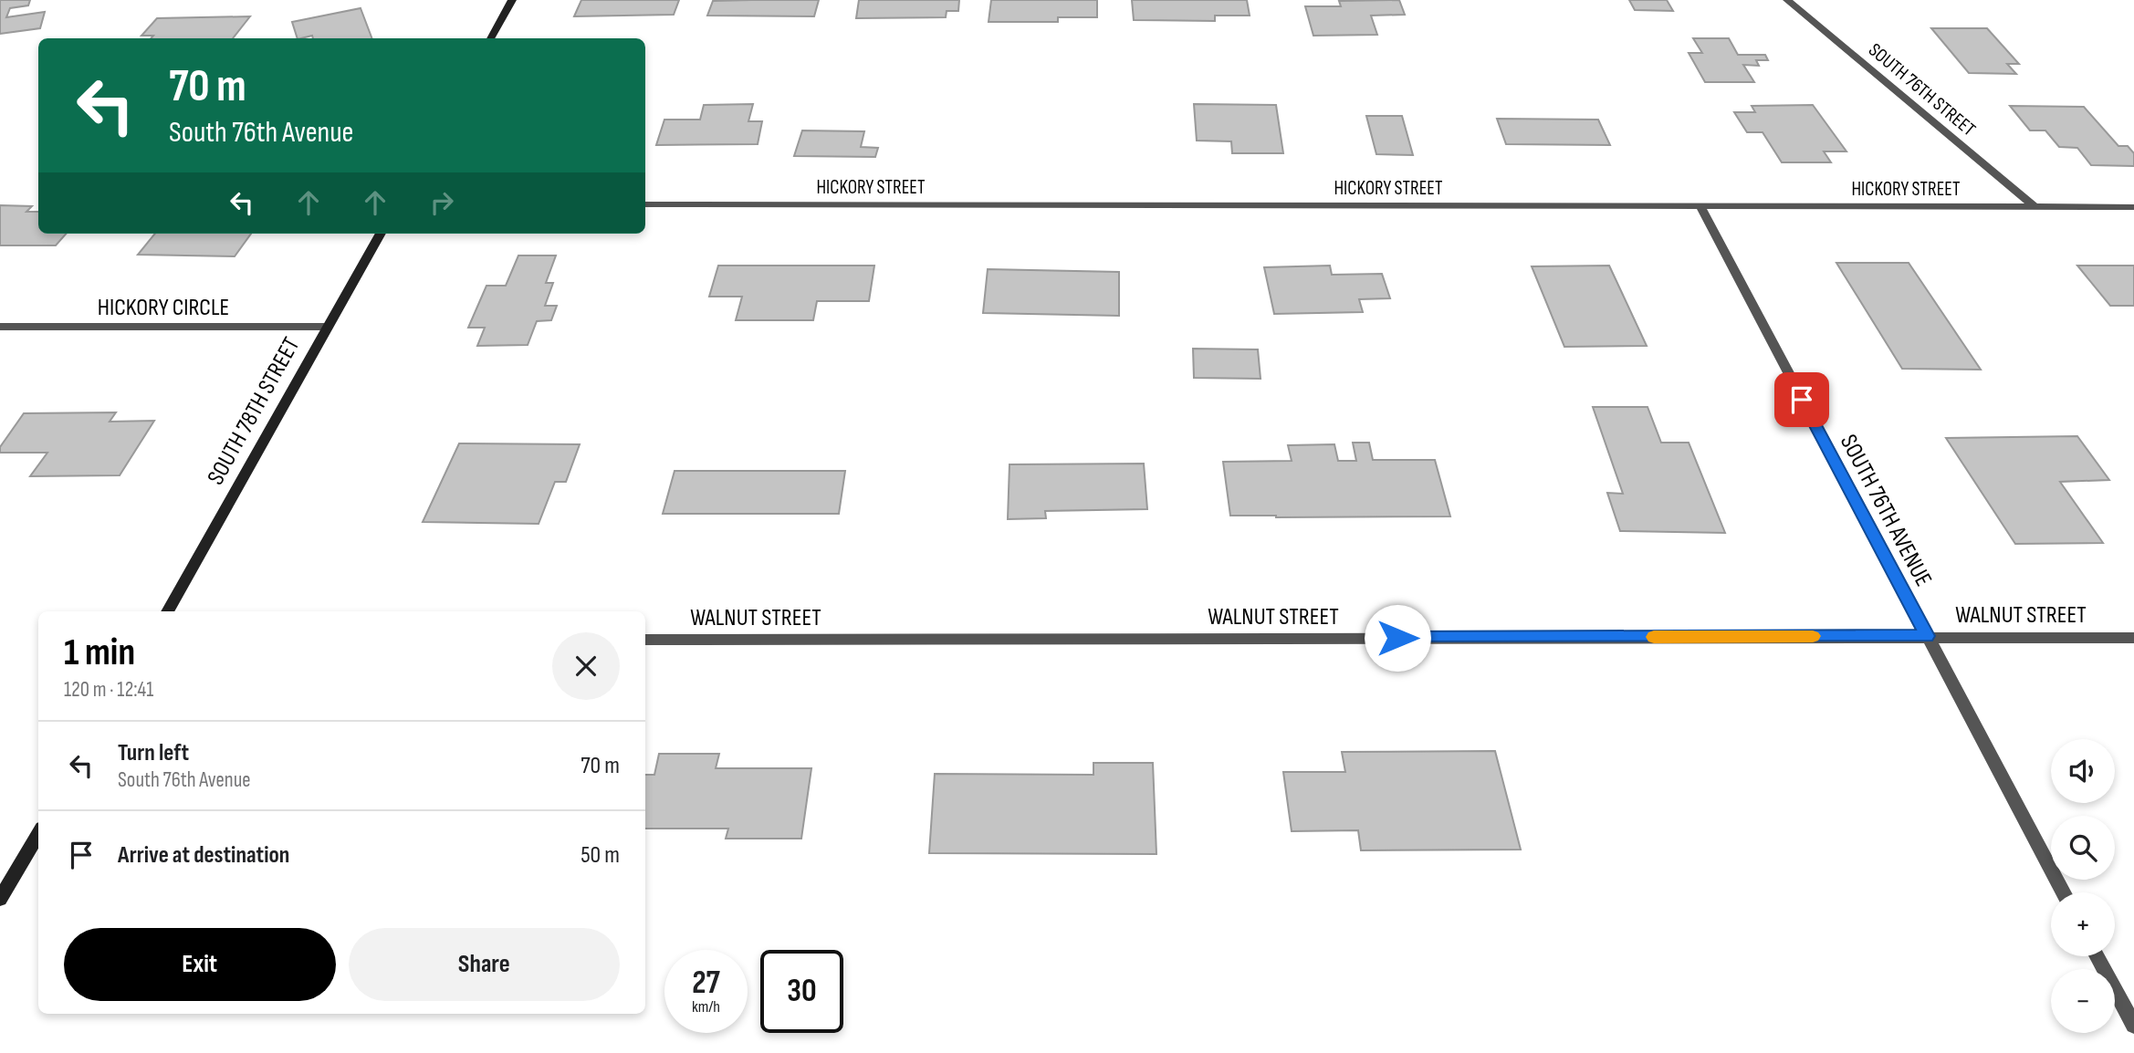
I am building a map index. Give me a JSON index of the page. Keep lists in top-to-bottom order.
{
  "streets": {
    "main road": ["SOUTH 78TH STREET"],
    "street": [
      "SOUTH 76TH STREET",
      "HICKORY STREET",
      "HICKORY CIRCLE",
      "SOUTH 76TH AVENUE",
      "WALNUT STREET"
    ]
  },
  "crossings": [
    ["SOUTH 76TH STREET", "HICKORY STREET"],
    ["HICKORY STREET", "SOUTH 76TH AVENUE"],
    ["HICKORY CIRCLE", "SOUTH 78TH STREET"],
    ["SOUTH 76TH AVENUE", "WALNUT STREET"]
  ],
  "page": {
    "turn": ["70 m", "South 76th Avenue"],
    "heading": ["1 min", "120 m · 12:41"],
    "list": [
      {
        "name": "Turn left",
        "note": "South 76th Avenue",
        "value": "70 m"
      },
      {
        "name": "Arrive at destination",
        "value": "50 m"
      }
    ],
    "map_buttons": ["+", "−"],
    "buttons": ["Exit", "Share"],
    "speed": "27 km/h",
    "limit": "30"
  }
}
